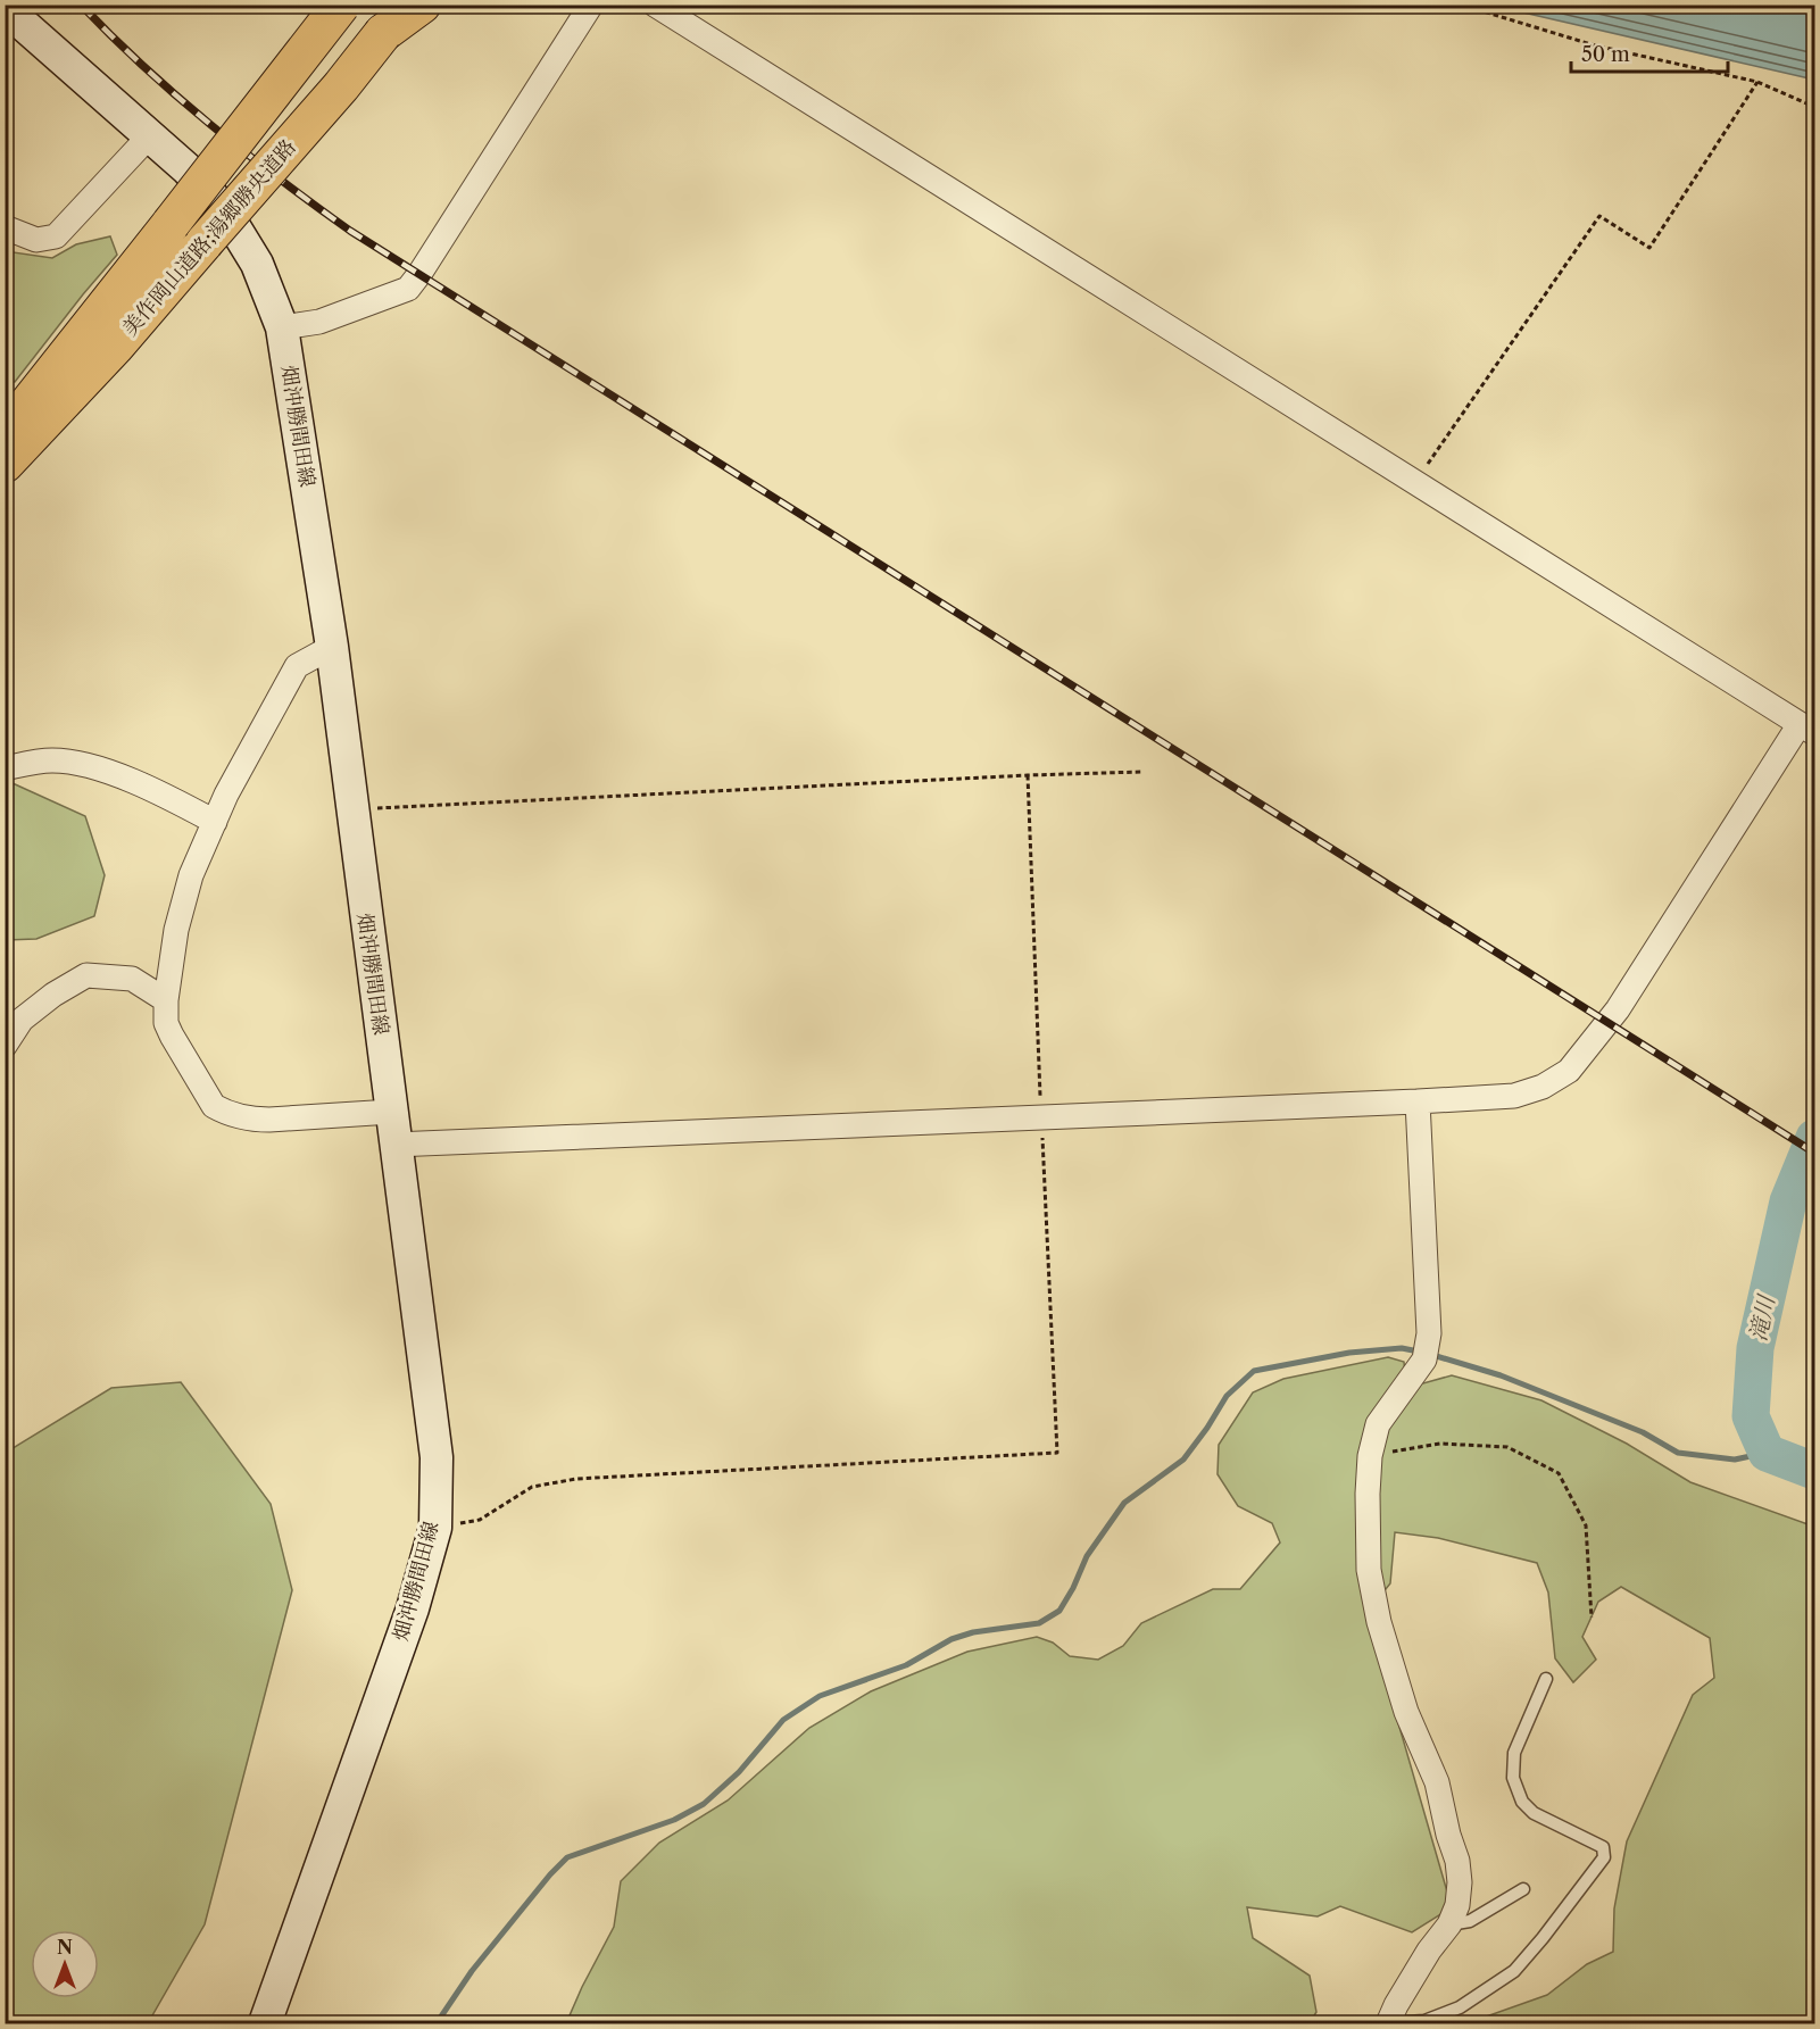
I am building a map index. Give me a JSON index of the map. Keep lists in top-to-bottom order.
{
  "streets": {
    "highway": ["美作岡山道路;湯郷勝央道路"],
    "main road": ["畑沖勝間田線"]
  },
  "water": ["滝川"],
  "scale_bar": "50 m",
  "north": "top"
}
